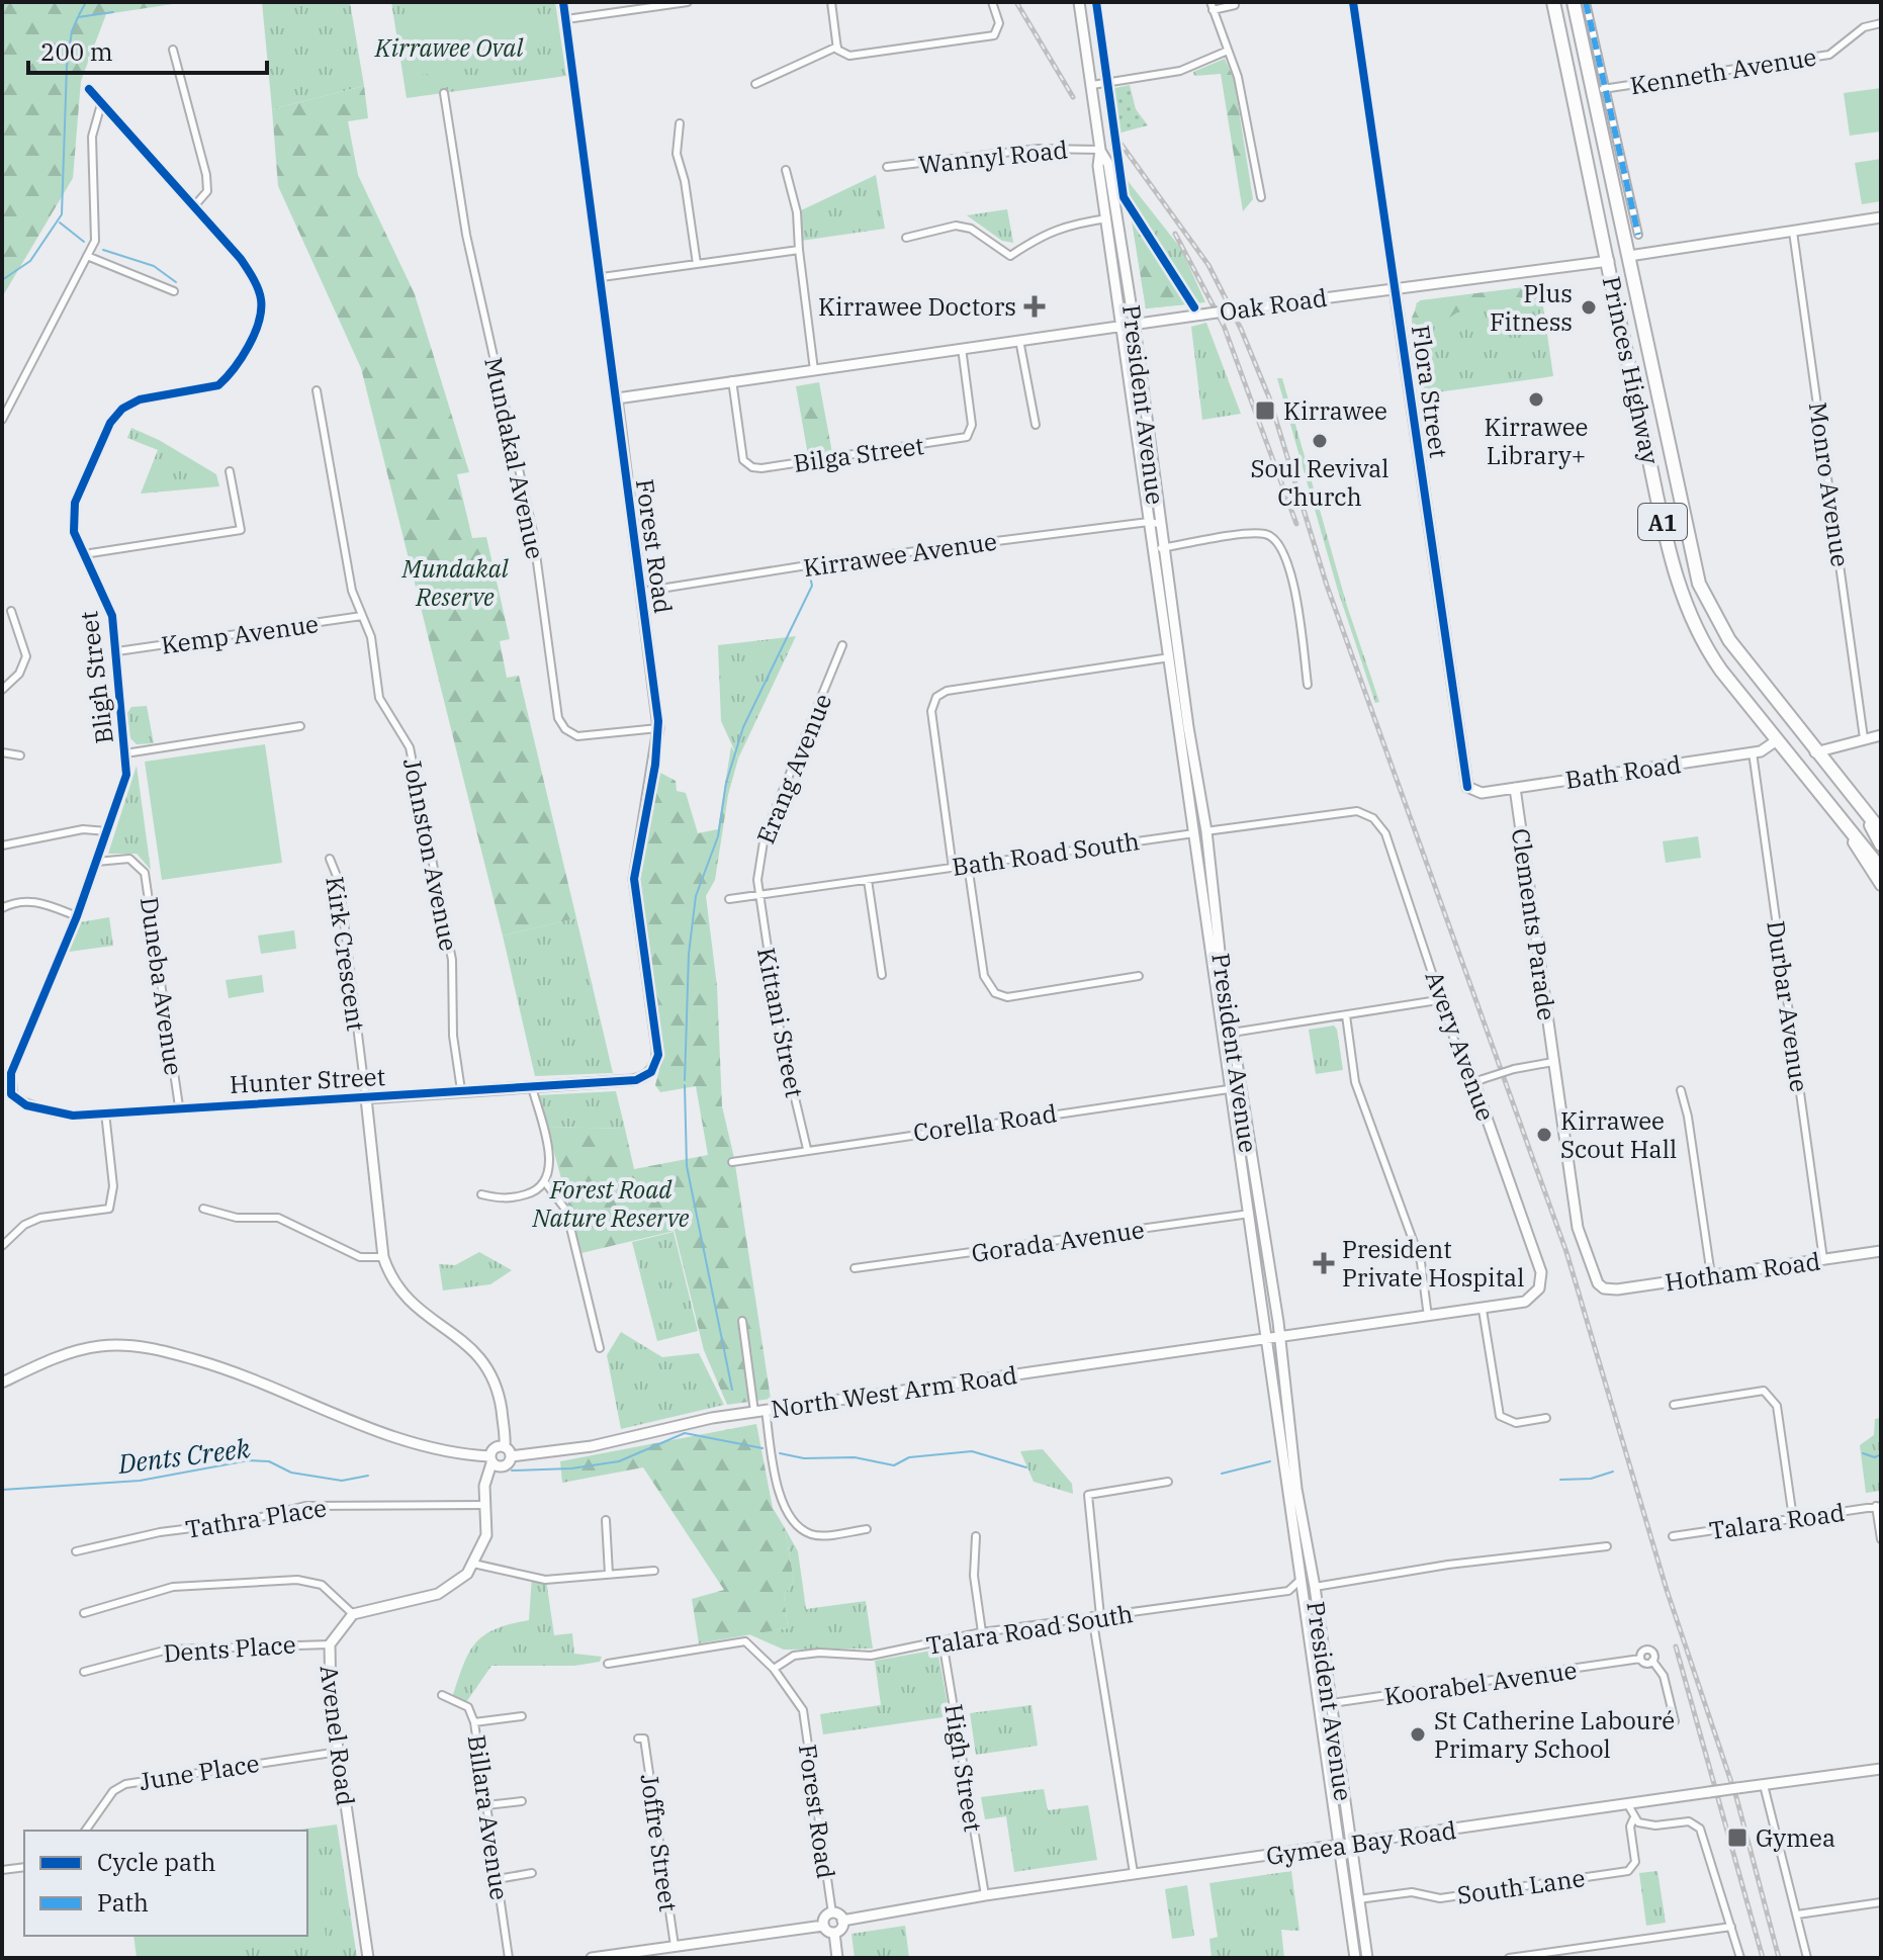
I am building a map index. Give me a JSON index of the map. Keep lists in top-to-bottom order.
{
  "streets": {
    "highway": ["Oak Road", "Princes Highway", "A1"],
    "street": [
      "Kenneth Avenue",
      "Wannyl Road",
      "Flora Street",
      "President Avenue",
      "Bilga Street",
      "Mundakal Avenue",
      "Monro Avenue",
      "Forest Road",
      "Kirrawee Avenue",
      "Kemp Avenue",
      "Bligh Street",
      "Erang Avenue",
      "Bath Road",
      "Bath Road South",
      "Johnston Avenue",
      "Clements Parade",
      "Kirk Crescent",
      "Duneba Avenue",
      "Durbar Avenue",
      "Kittani Street",
      "Avery Avenue",
      "Hunter Street",
      "Corella Road",
      "Gorada Avenue",
      "Hotham Road",
      "North West Arm Road",
      "Tathra Place",
      "Talara Road",
      "Talara Road South",
      "Dents Place",
      "Koorabel Avenue",
      "Avenel Road",
      "High Street",
      "June Place",
      "Billara Avenue",
      "Joffre Street",
      "Gymea Bay Road",
      "South Lane"
    ]
  },
  "crossings": [
    ["Wannyl Road", "President Avenue"],
    ["Oak Road", "Princes Highway"],
    ["Oak Road", "Flora Street"],
    ["Oak Road", "President Avenue"],
    ["Oak Road", "Bilga Street"],
    ["Oak Road", "Monro Avenue"],
    ["Oak Road", "Forest Road"],
    ["Princes Highway", "Bath Road"],
    ["Flora Street", "Bath Road"],
    ["President Avenue", "Kirrawee Avenue"],
    ["President Avenue", "Bath Road South"],
    ["President Avenue", "Corella Road"],
    ["President Avenue", "Gorada Avenue"],
    ["President Avenue", "North West Arm Road"],
    ["President Avenue", "Koorabel Avenue"],
    ["President Avenue", "Gymea Bay Road"],
    ["President Avenue", "South Lane"],
    ["Mundakal Avenue", "Forest Road"],
    ["Forest Road", "Kirrawee Avenue"],
    ["Forest Road", "Hunter Street"],
    ["Forest Road", "Talara Road South"],
    ["Forest Road", "Gymea Bay Road"],
    ["Kemp Avenue", "Bligh Street"],
    ["Kemp Avenue", "Johnston Avenue"],
    ["Bligh Street", "Duneba Avenue"],
    ["Bligh Street", "Hunter Street"],
    ["Erang Avenue", "Bath Road South"],
    ["Erang Avenue", "Kittani Street"],
    ["Bath Road", "Clements Parade"],
    ["Bath Road", "Durbar Avenue"],
    ["Bath Road South", "Kittani Street"],
    ["Bath Road South", "Avery Avenue"],
    ["Johnston Avenue", "Hunter Street"],
    ["Clements Parade", "Hotham Road"],
    ["Kirk Crescent", "Hunter Street"],
    ["Duneba Avenue", "Hunter Street"],
    ["Durbar Avenue", "Hotham Road"],
    ["Kittani Street", "Corella Road"],
    ["Talara Road South", "High Street"],
    ["Dents Place", "Avenel Road"],
    ["Avenel Road", "June Place"],
    ["High Street", "Gymea Bay Road"],
    ["Gymea Bay Road", "South Lane"]
  ],
  "water": ["Dents Creek"],
  "parks": ["Kirrawee Oval", "Mundakal Reserve", "Forest Road Nature Reserve"],
  "places": {
    "health": ["Kirrawee Doctors", "President Private Hospital"],
    "other": [
      "Plus Fitness",
      "Kirrawee Library+",
      "Soul Revival Church",
      "Kirrawee Scout Hall",
      "St Catherine Labouré Primary School"
    ],
    "transit": ["Kirrawee", "Gymea"]
  },
  "legend": ["Cycle path", "Path"],
  "scale_bar": "200 m"
}
